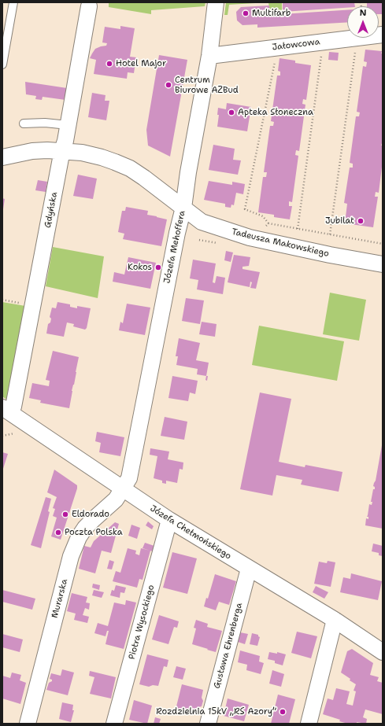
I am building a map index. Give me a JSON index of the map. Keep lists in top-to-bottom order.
{
  "streets": {
    "street": [
      "Jałowcowa",
      "Gdyńska",
      "Tadeusza Makowskiego",
      "Józefa Mehoffera",
      "Józefa Chełmońskiego",
      "Murarska",
      "Piotra Wysockiego",
      "Gustawa Ehrenberga"
    ]
  },
  "crossings": [
    ["Jałowcowa", "Józefa Mehoffera"],
    ["Gdyńska", "Tadeusza Makowskiego"],
    ["Gdyńska", "Józefa Chełmońskiego"],
    ["Tadeusza Makowskiego", "Józefa Mehoffera"],
    ["Józefa Mehoffera", "Józefa Chełmońskiego"],
    ["Józefa Mehoffera", "Murarska"],
    ["Józefa Chełmońskiego", "Murarska"],
    ["Józefa Chełmońskiego", "Piotra Wysockiego"],
    ["Józefa Chełmońskiego", "Gustawa Ehrenberga"]
  ],
  "places": [
    "Multifarb",
    "Hotel Major",
    "Centrum Biurowe AZBud",
    "Apteka Słoneczna",
    "Jubilat",
    "Kokos",
    "Eldorado",
    "Poczta Polska",
    "Rozdzielnia 15kV „RS Azory”"
  ],
  "north": "top"
}
